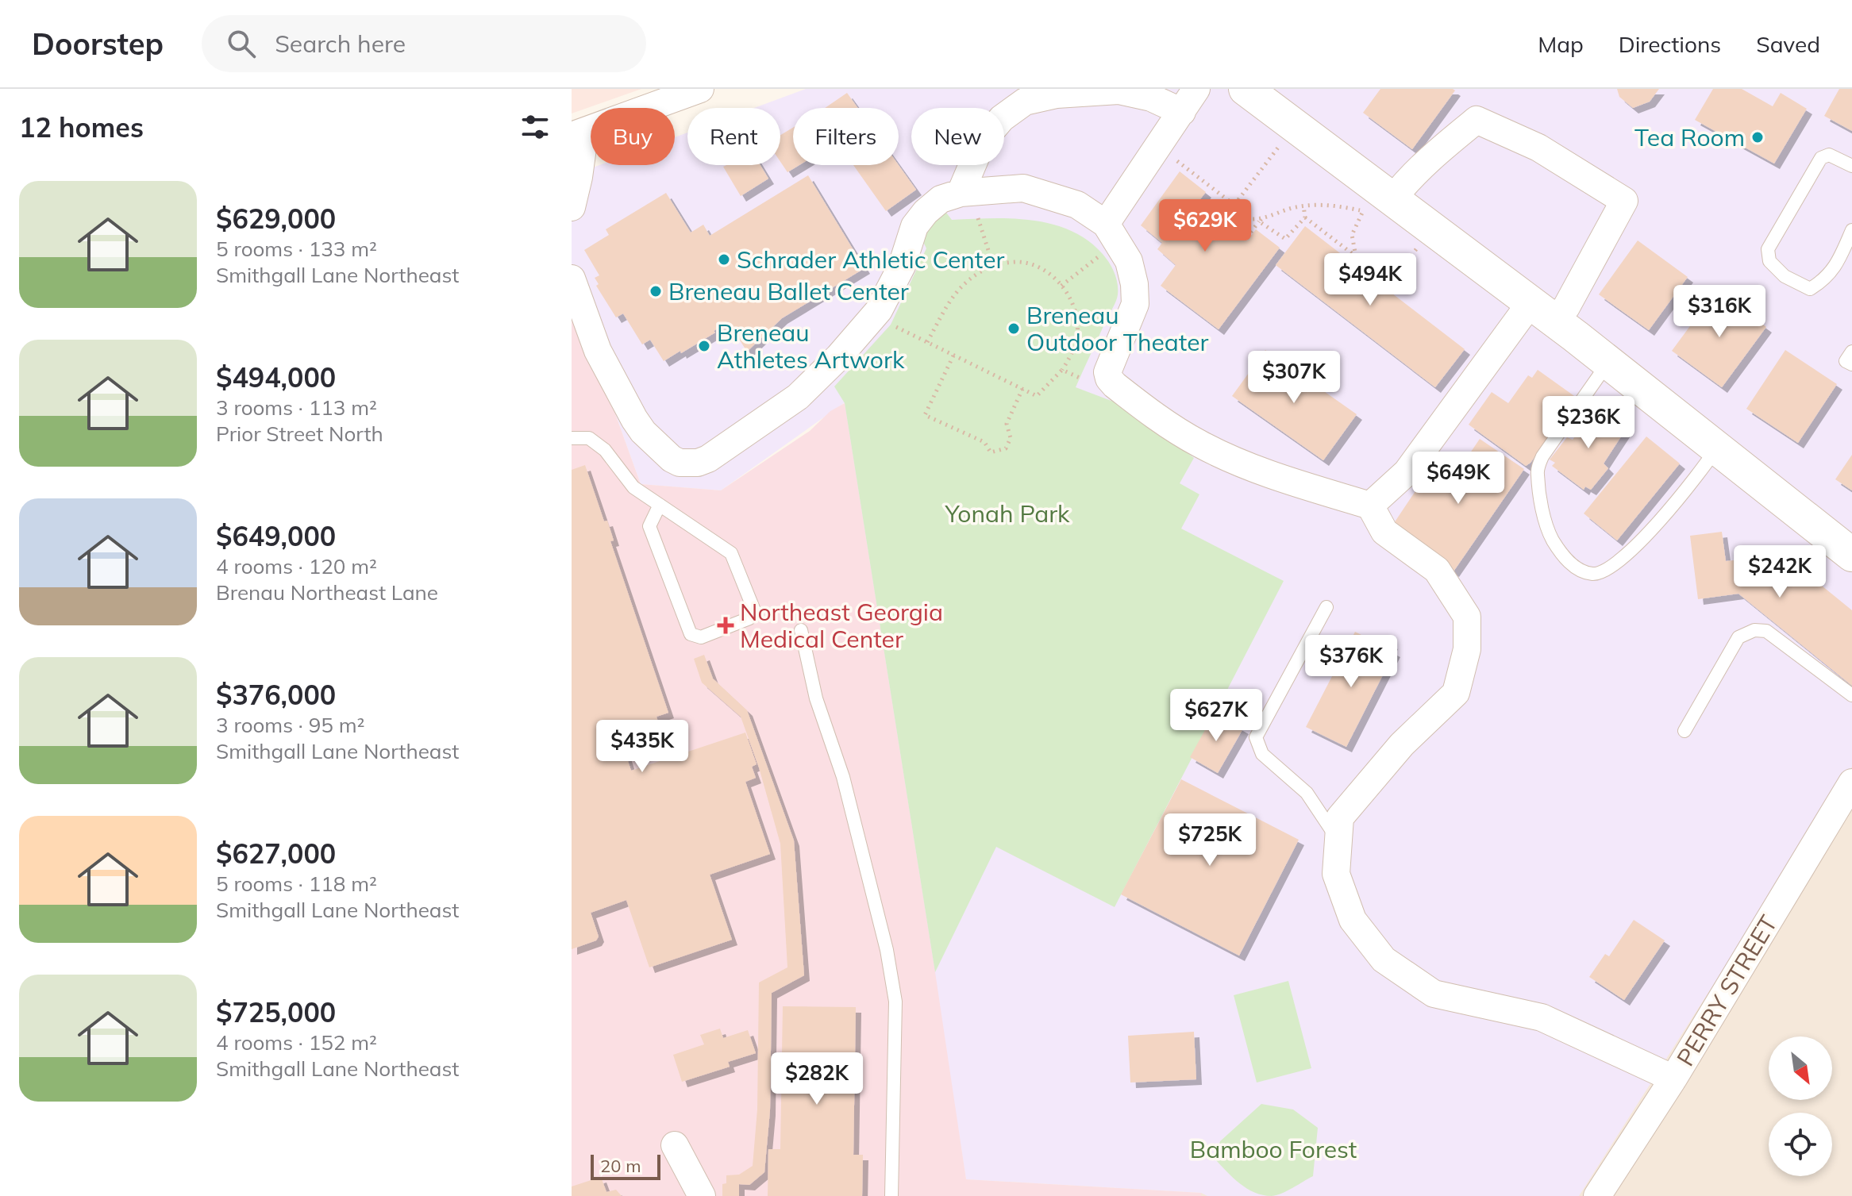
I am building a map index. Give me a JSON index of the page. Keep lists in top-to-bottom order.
{
  "streets": {
    "street": ["PERRY STREET"]
  },
  "parks": ["Yonah Park", "Bamboo Forest"],
  "places": {
    "other": [
      "Tea Room",
      "Schrader Athletic Center",
      "Breneau Ballet Center",
      "Breneau Outdoor Theater",
      "Breneau Athletes Artwork"
    ],
    "health": ["Northeast Georgia Medical Center"]
  },
  "scale_bar": "20 m",
  "north": "bottom right",
  "page": {
    "header": "Doorstep",
    "search": "Search here",
    "nav": ["Map", "Directions", "Saved"],
    "heading": "12 homes",
    "chip": [
      "Buy",
      "Rent",
      "Filters",
      "New"
    ],
    "list": [
      {
        "name": "$629,000",
        "note": "5 rooms · 133 m² · Smithgall Lane Northeast"
      },
      {
        "name": "$494,000",
        "note": "3 rooms · 113 m² · Prior Street North"
      },
      {
        "name": "$649,000",
        "note": "4 rooms · 120 m² · Brenau Northeast Lane"
      },
      {
        "name": "$376,000",
        "note": "3 rooms · 95 m² · Smithgall Lane Northeast"
      },
      {
        "name": "$627,000",
        "note": "5 rooms · 118 m² · Smithgall Lane Northeast"
      },
      {
        "name": "$725,000",
        "note": "4 rooms · 152 m² · Smithgall Lane Northeast"
      }
    ],
    "price": [
      "$629K",
      "$494K",
      "$316K",
      "$307K",
      "$236K",
      "$649K",
      "$242K",
      "$376K",
      "$627K",
      "$435K",
      "$725K",
      "$282K"
    ],
    "scale": "20 m"
  }
}
